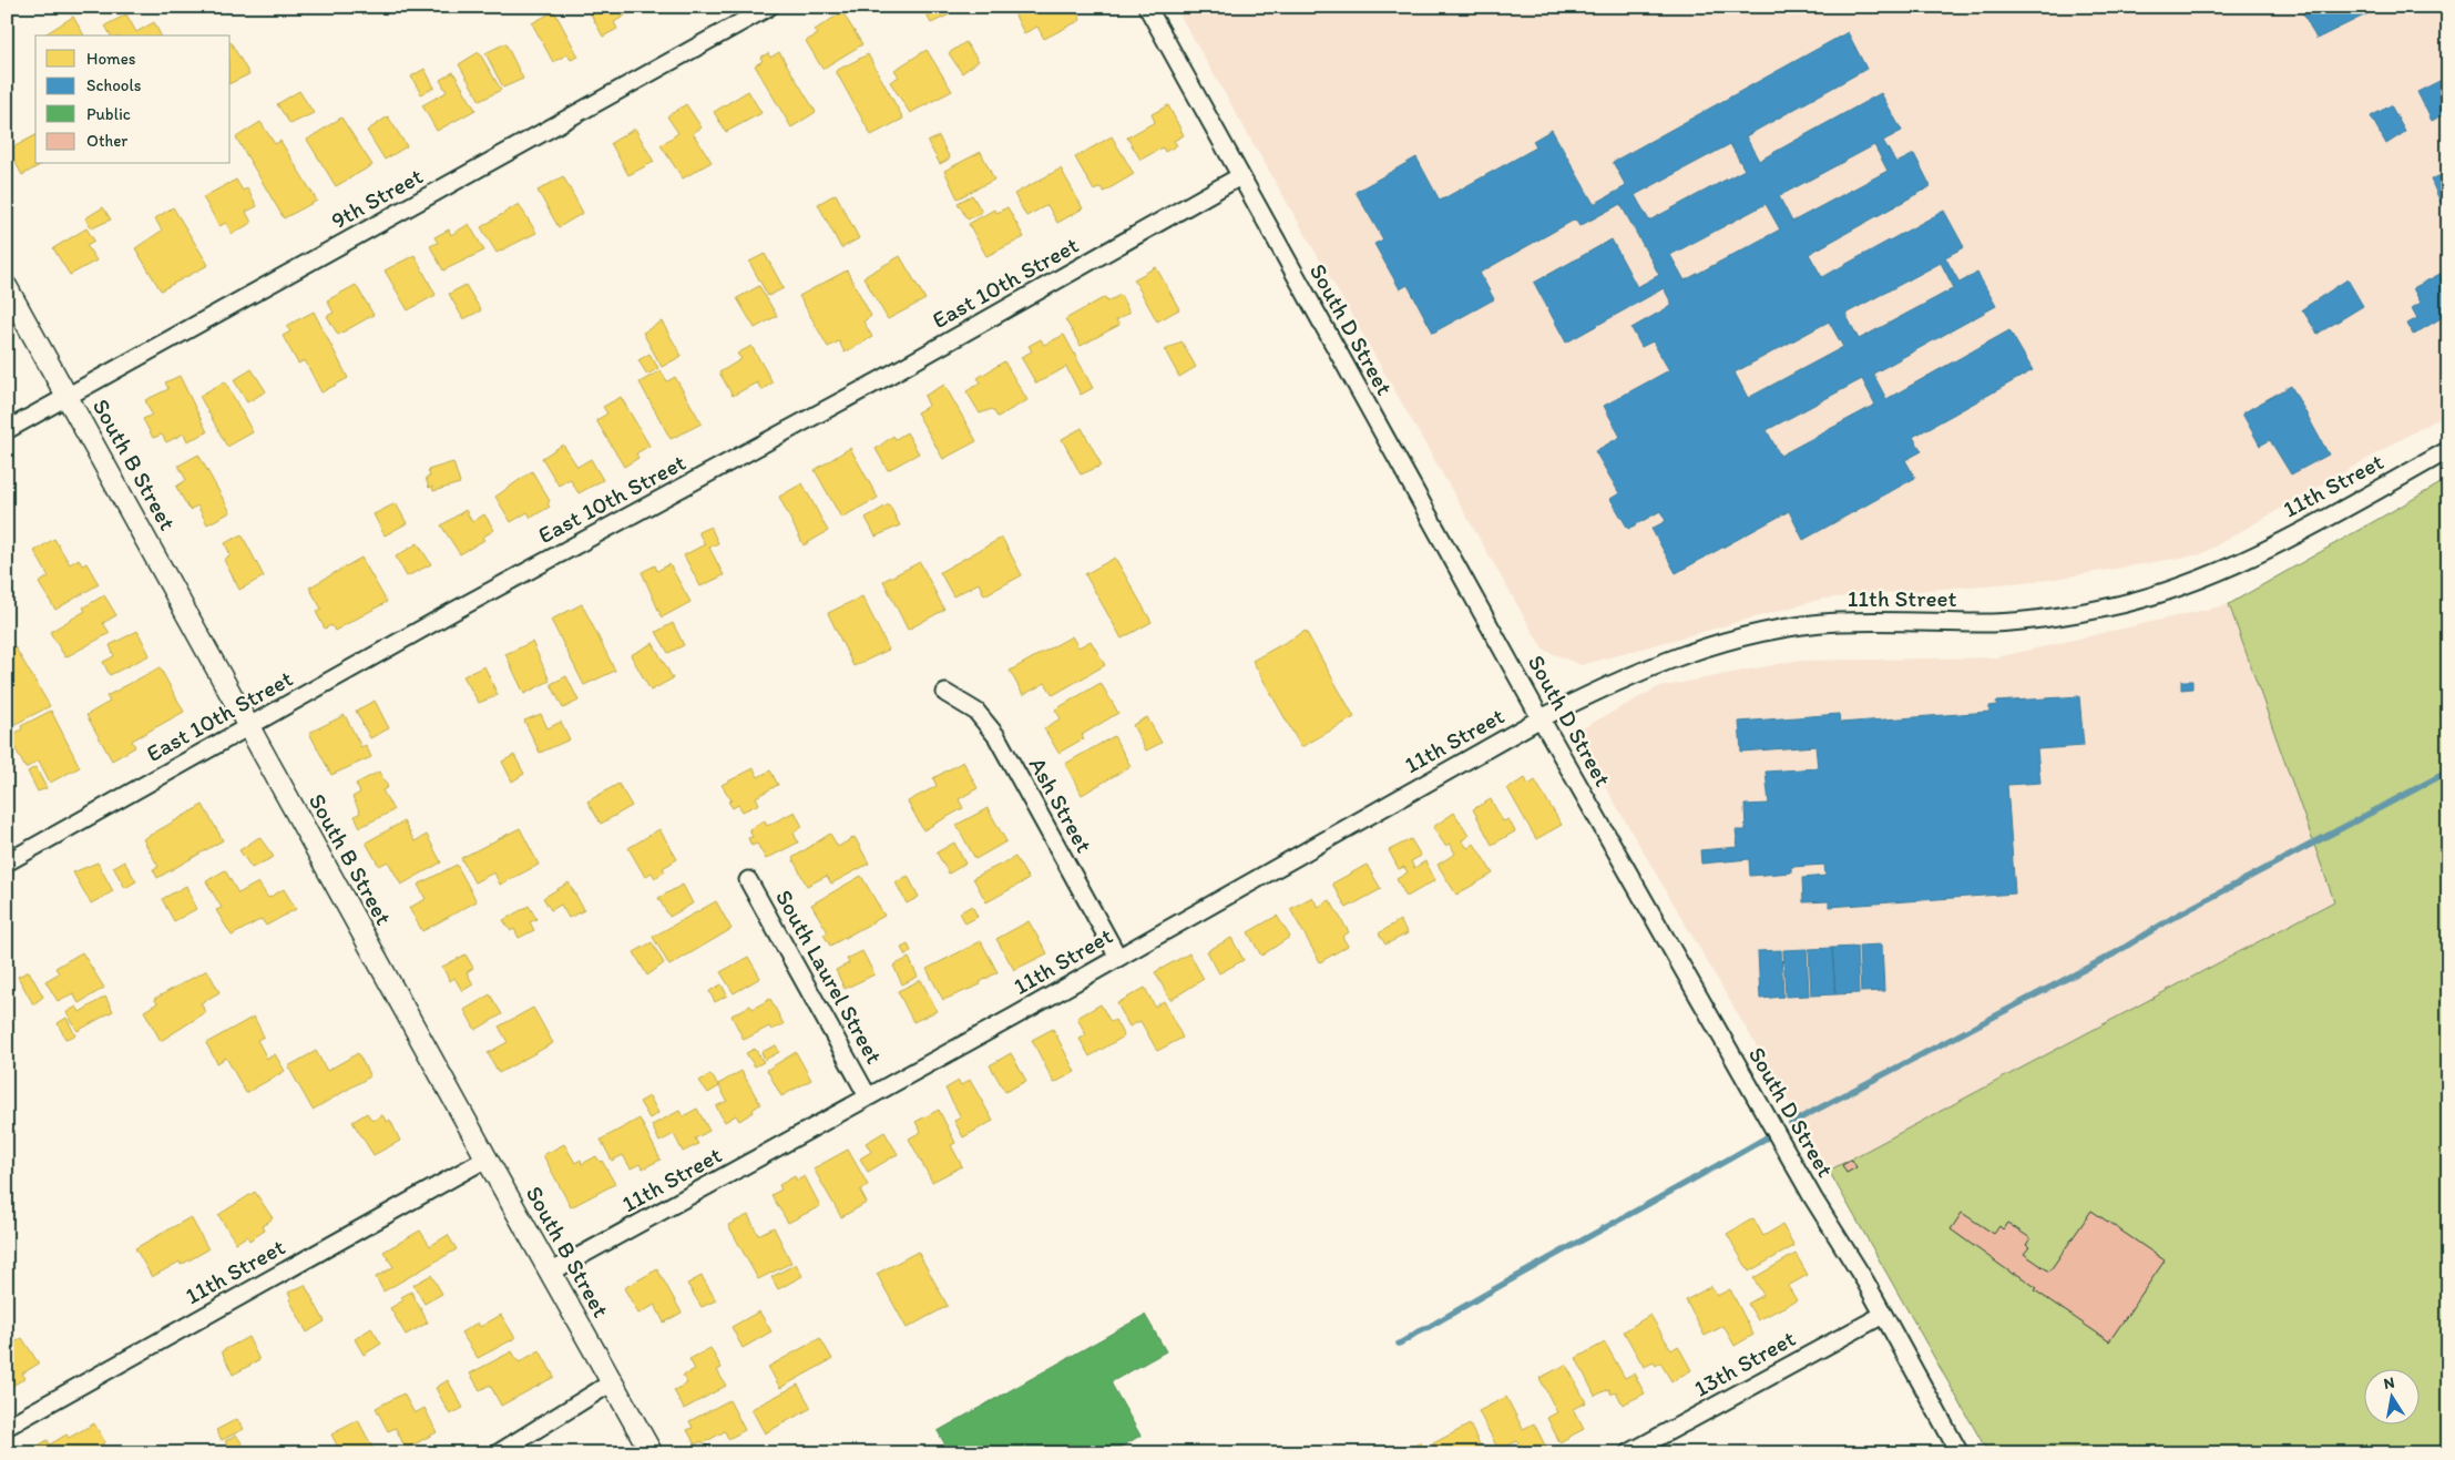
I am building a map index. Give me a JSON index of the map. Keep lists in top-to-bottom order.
{
  "streets": {
    "street": [
      "9th Street",
      "East 10th Street",
      "South D Street",
      "South B Street",
      "11th Street",
      "Ash Street",
      "South Laurel Street",
      "13th Street"
    ]
  },
  "crossings": [
    ["9th Street", "South B Street"],
    ["East 10th Street", "South D Street"],
    ["East 10th Street", "South B Street"],
    ["South D Street", "11th Street"],
    ["South D Street", "13th Street"],
    ["South B Street", "11th Street"],
    ["11th Street", "Ash Street"],
    ["11th Street", "South Laurel Street"]
  ],
  "legend": [
    "Homes",
    "Schools",
    "Public",
    "Other"
  ],
  "north": "top"
}
